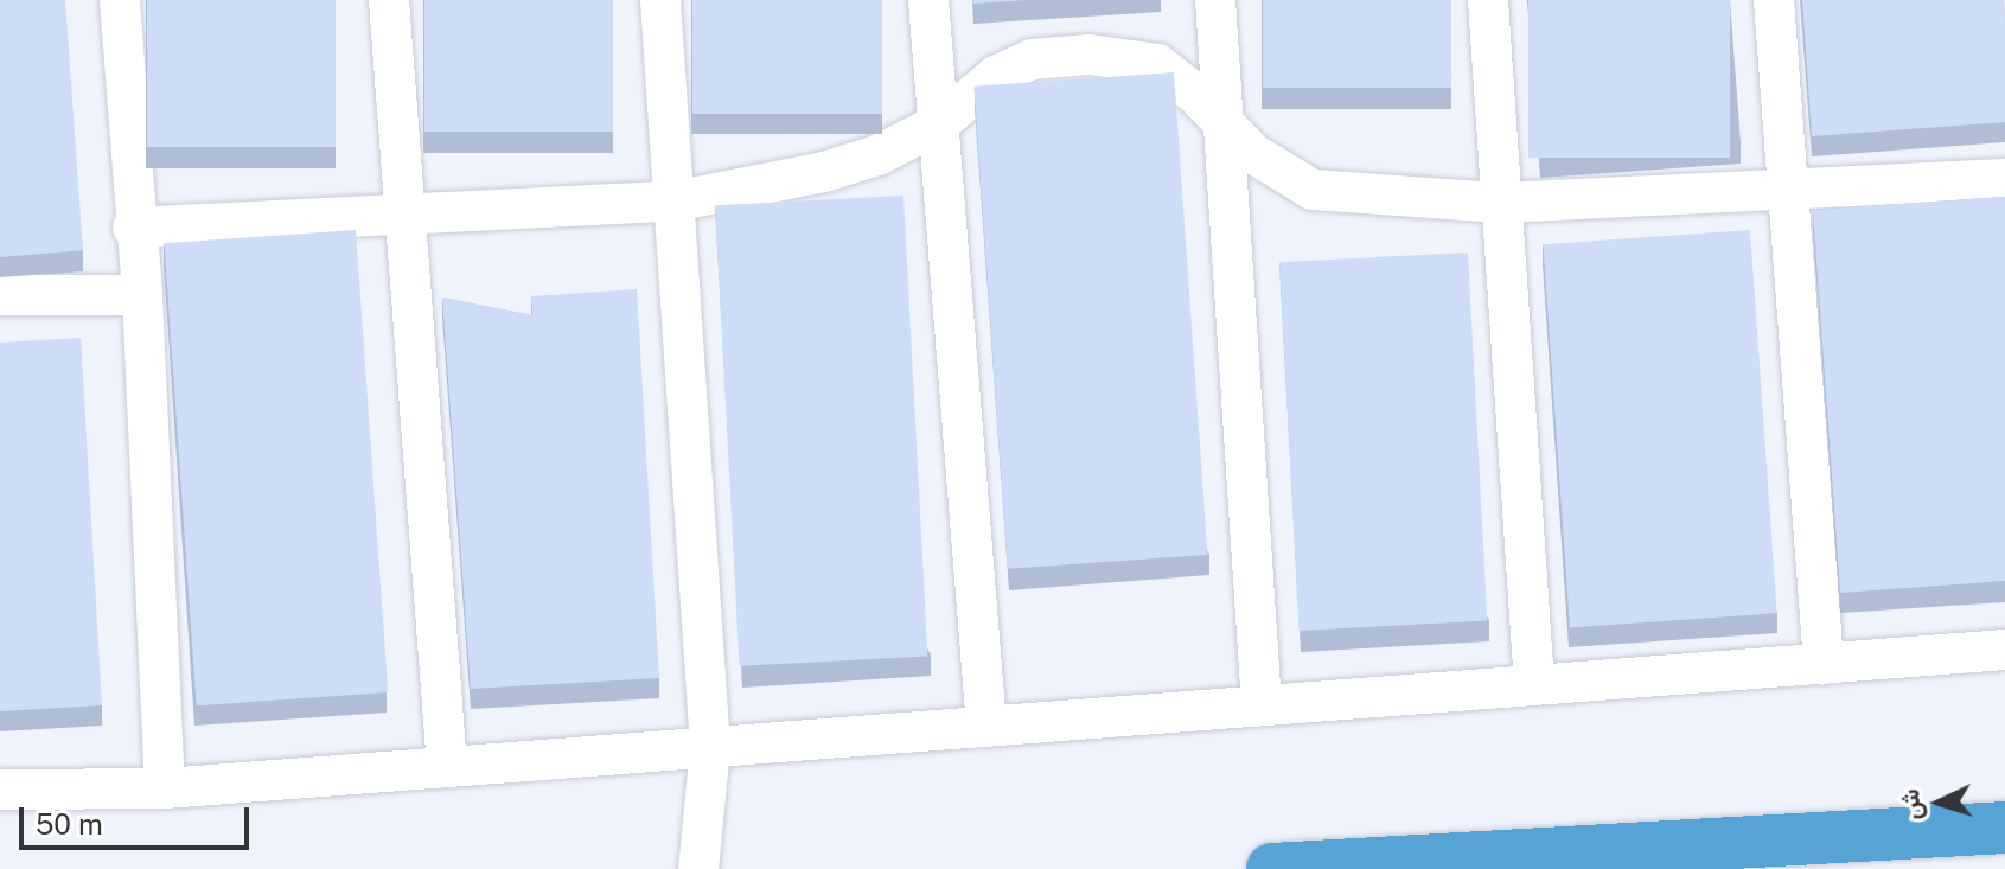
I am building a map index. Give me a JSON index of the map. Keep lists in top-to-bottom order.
{
  "scale_bar": "50 m",
  "north": "left"
}
